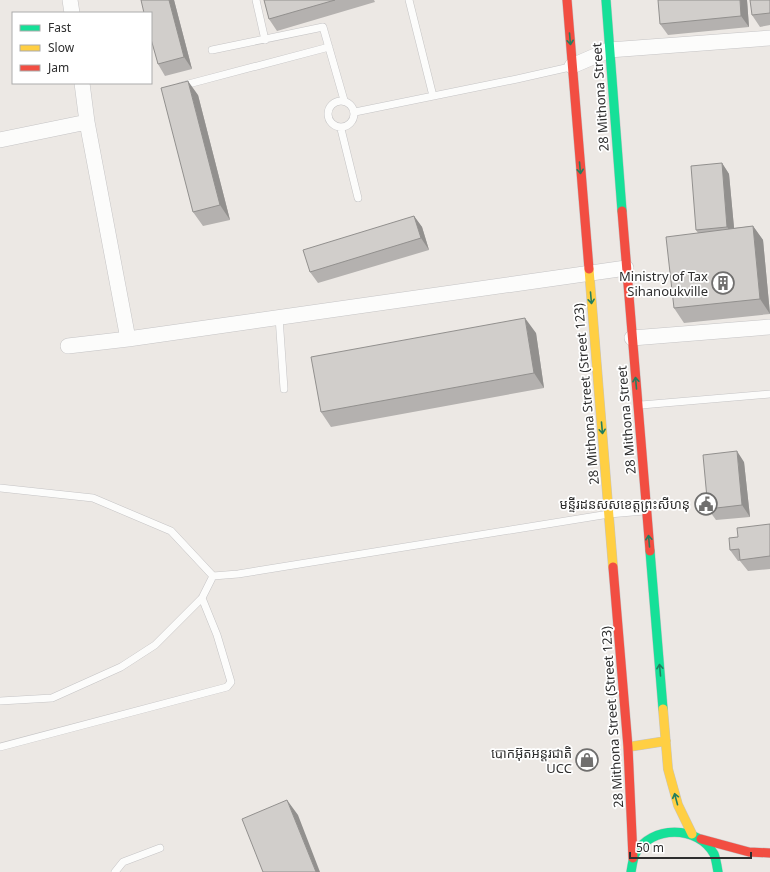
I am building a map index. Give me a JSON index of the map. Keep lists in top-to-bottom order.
{
  "streets": {
    "main road": ["28 Mithona Street", "28 Mithona Street (Street 123)"]
  },
  "one_way": ["28 Mithona Street", "28 Mithona Street (Street 123)"],
  "places": {
    "building": ["Ministry of Tax Sihanoukville"],
    "public building": ["មន្ទីរដនសសខេត្តព្រះសីហនុ"],
    "shop": ["បោកអ៊ុតអន្តរជាតិ UCC"]
  },
  "legend": ["Fast", "Slow", "Jam"],
  "scale_bar": "50 m"
}
